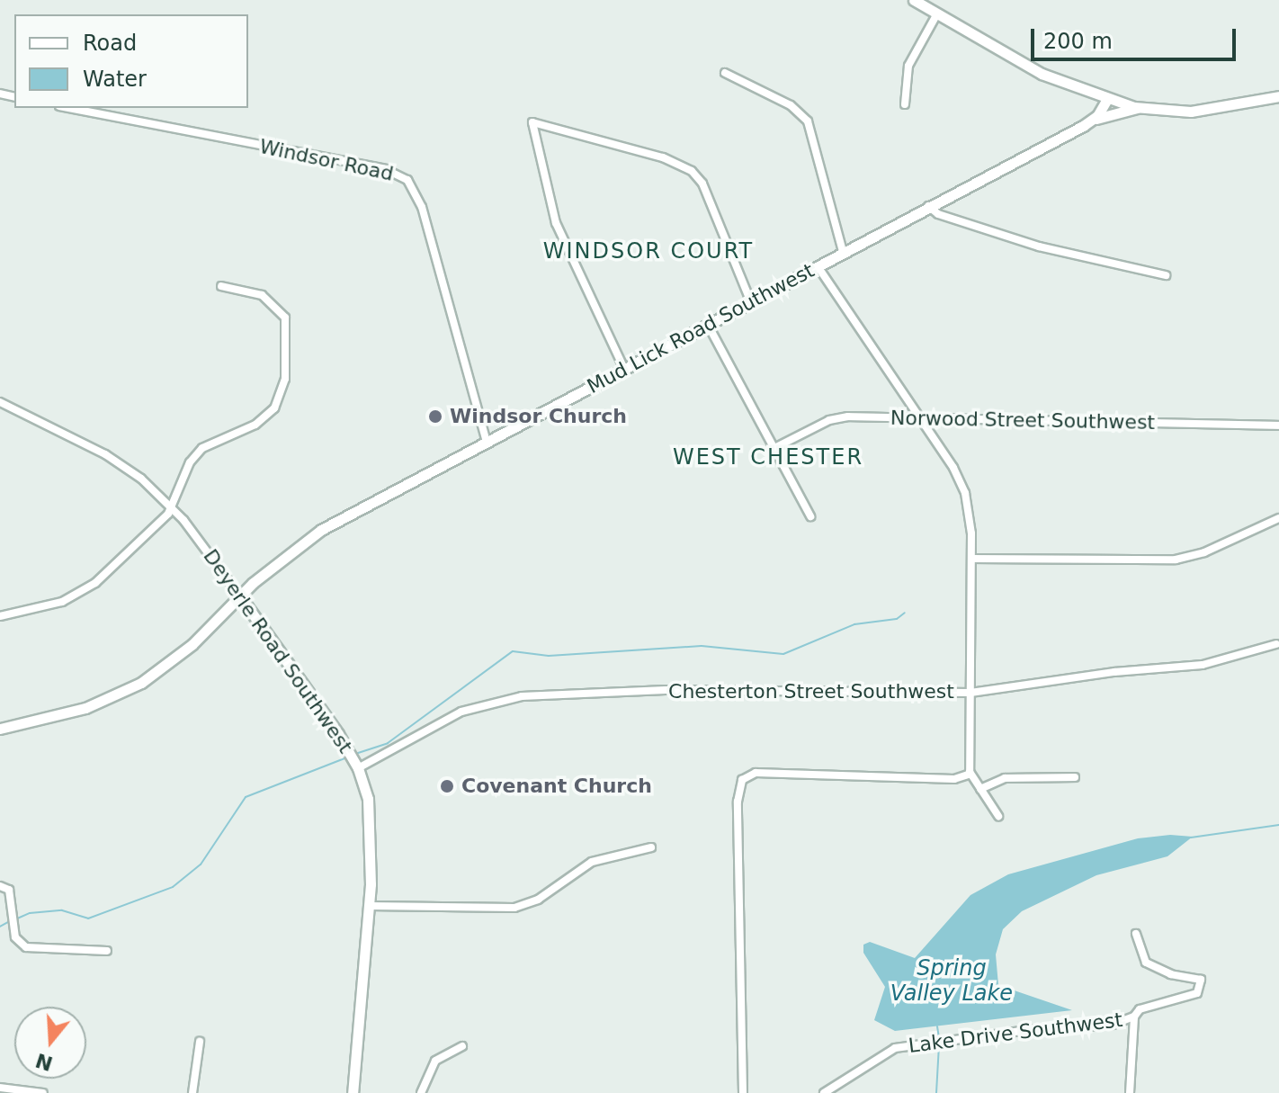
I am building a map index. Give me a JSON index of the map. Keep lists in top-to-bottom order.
{
  "streets": {
    "street": [
      "Windsor Road",
      "Mud Lick Road Southwest",
      "Norwood Street Southwest",
      "Deyerle Road Southwest",
      "Chesterton Street Southwest",
      "Lake Drive Southwest"
    ]
  },
  "crossings": [
    ["Windsor Road", "Mud Lick Road Southwest"],
    ["Mud Lick Road Southwest", "Deyerle Road Southwest"],
    ["Deyerle Road Southwest", "Chesterton Street Southwest"]
  ],
  "districts": ["WINDSOR COURT", "WEST CHESTER"],
  "water": ["Spring Valley Lake"],
  "places": ["Windsor Church", "Covenant Church"],
  "legend": ["Road", "Water"],
  "scale_bar": "200 m",
  "north": "bottom"
}
